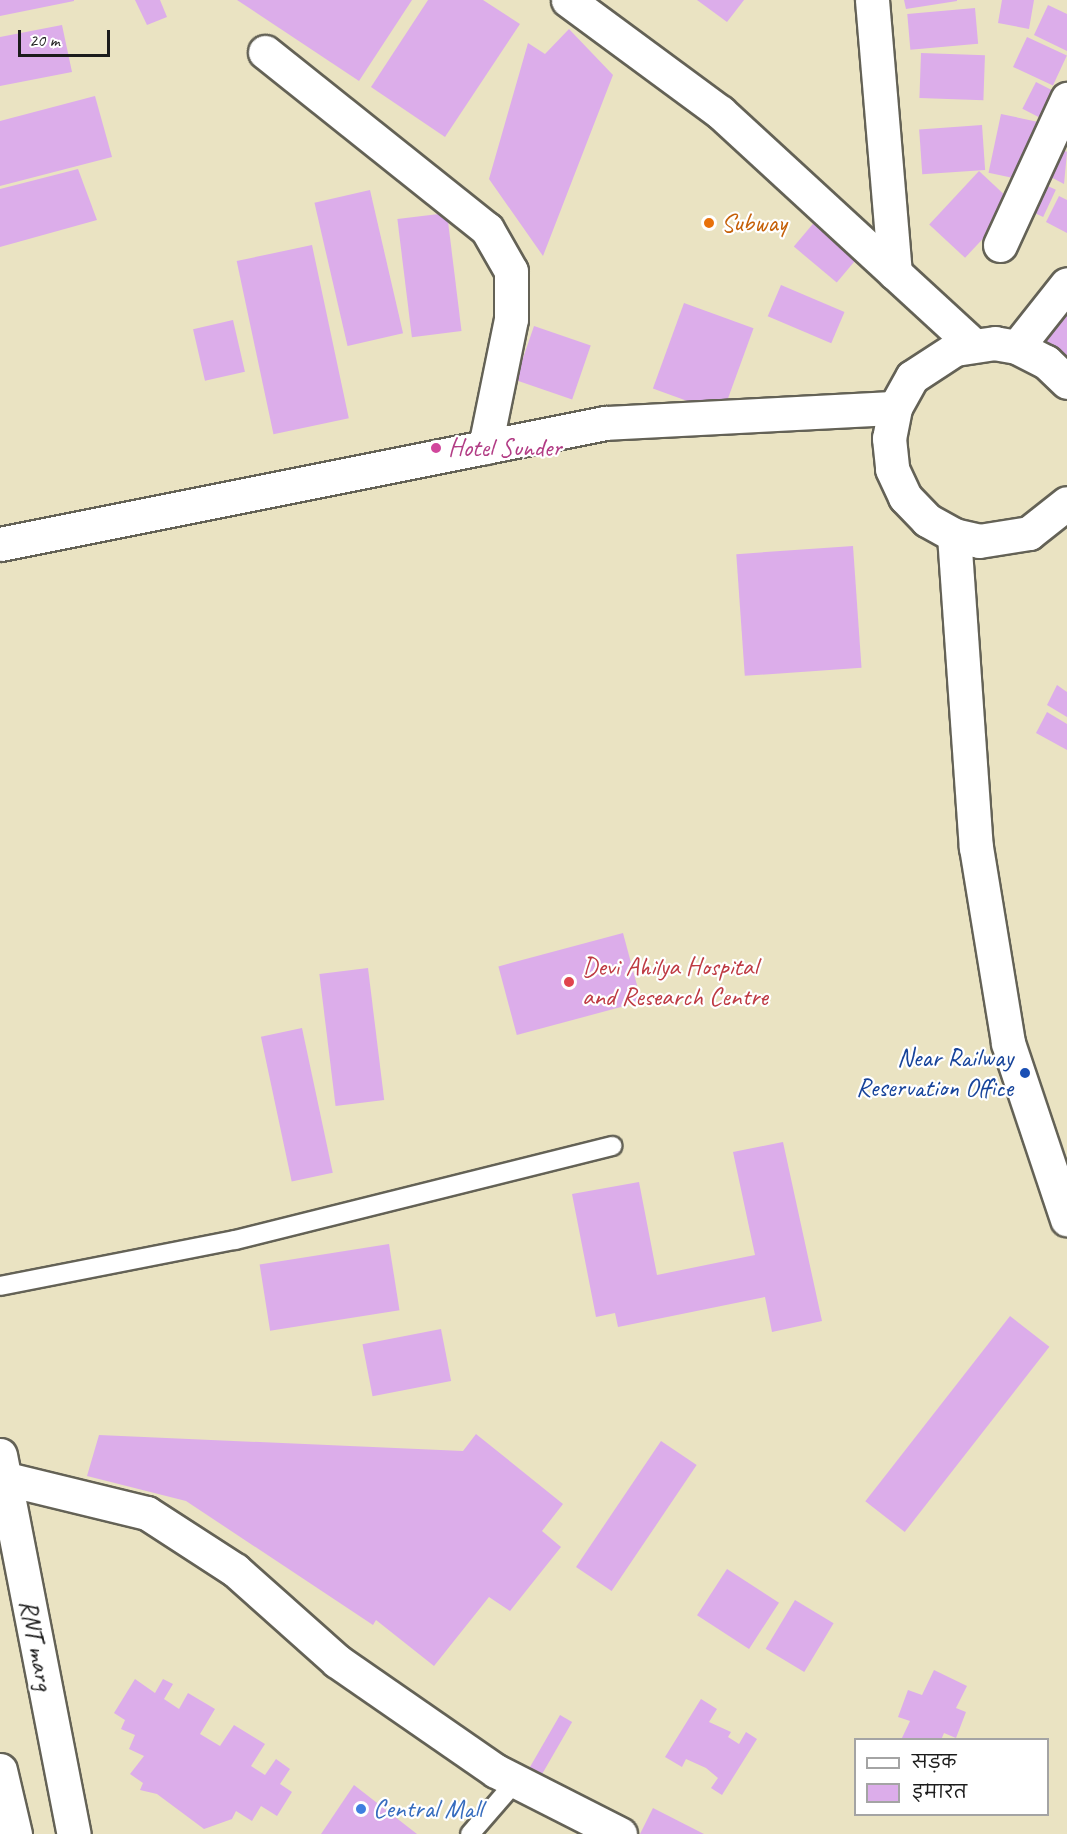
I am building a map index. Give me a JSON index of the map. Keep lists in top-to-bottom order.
{
  "streets": {
    "street": ["RNT marg"]
  },
  "places": [
    "Subway",
    "Hotel Sunder",
    "Devi Ahilya Hospital and Research Centre",
    "Near Railway Reservation Office",
    "Central Mall"
  ],
  "legend": ["सड़क", "इमारत"],
  "scale_bar": "20 m"
}
